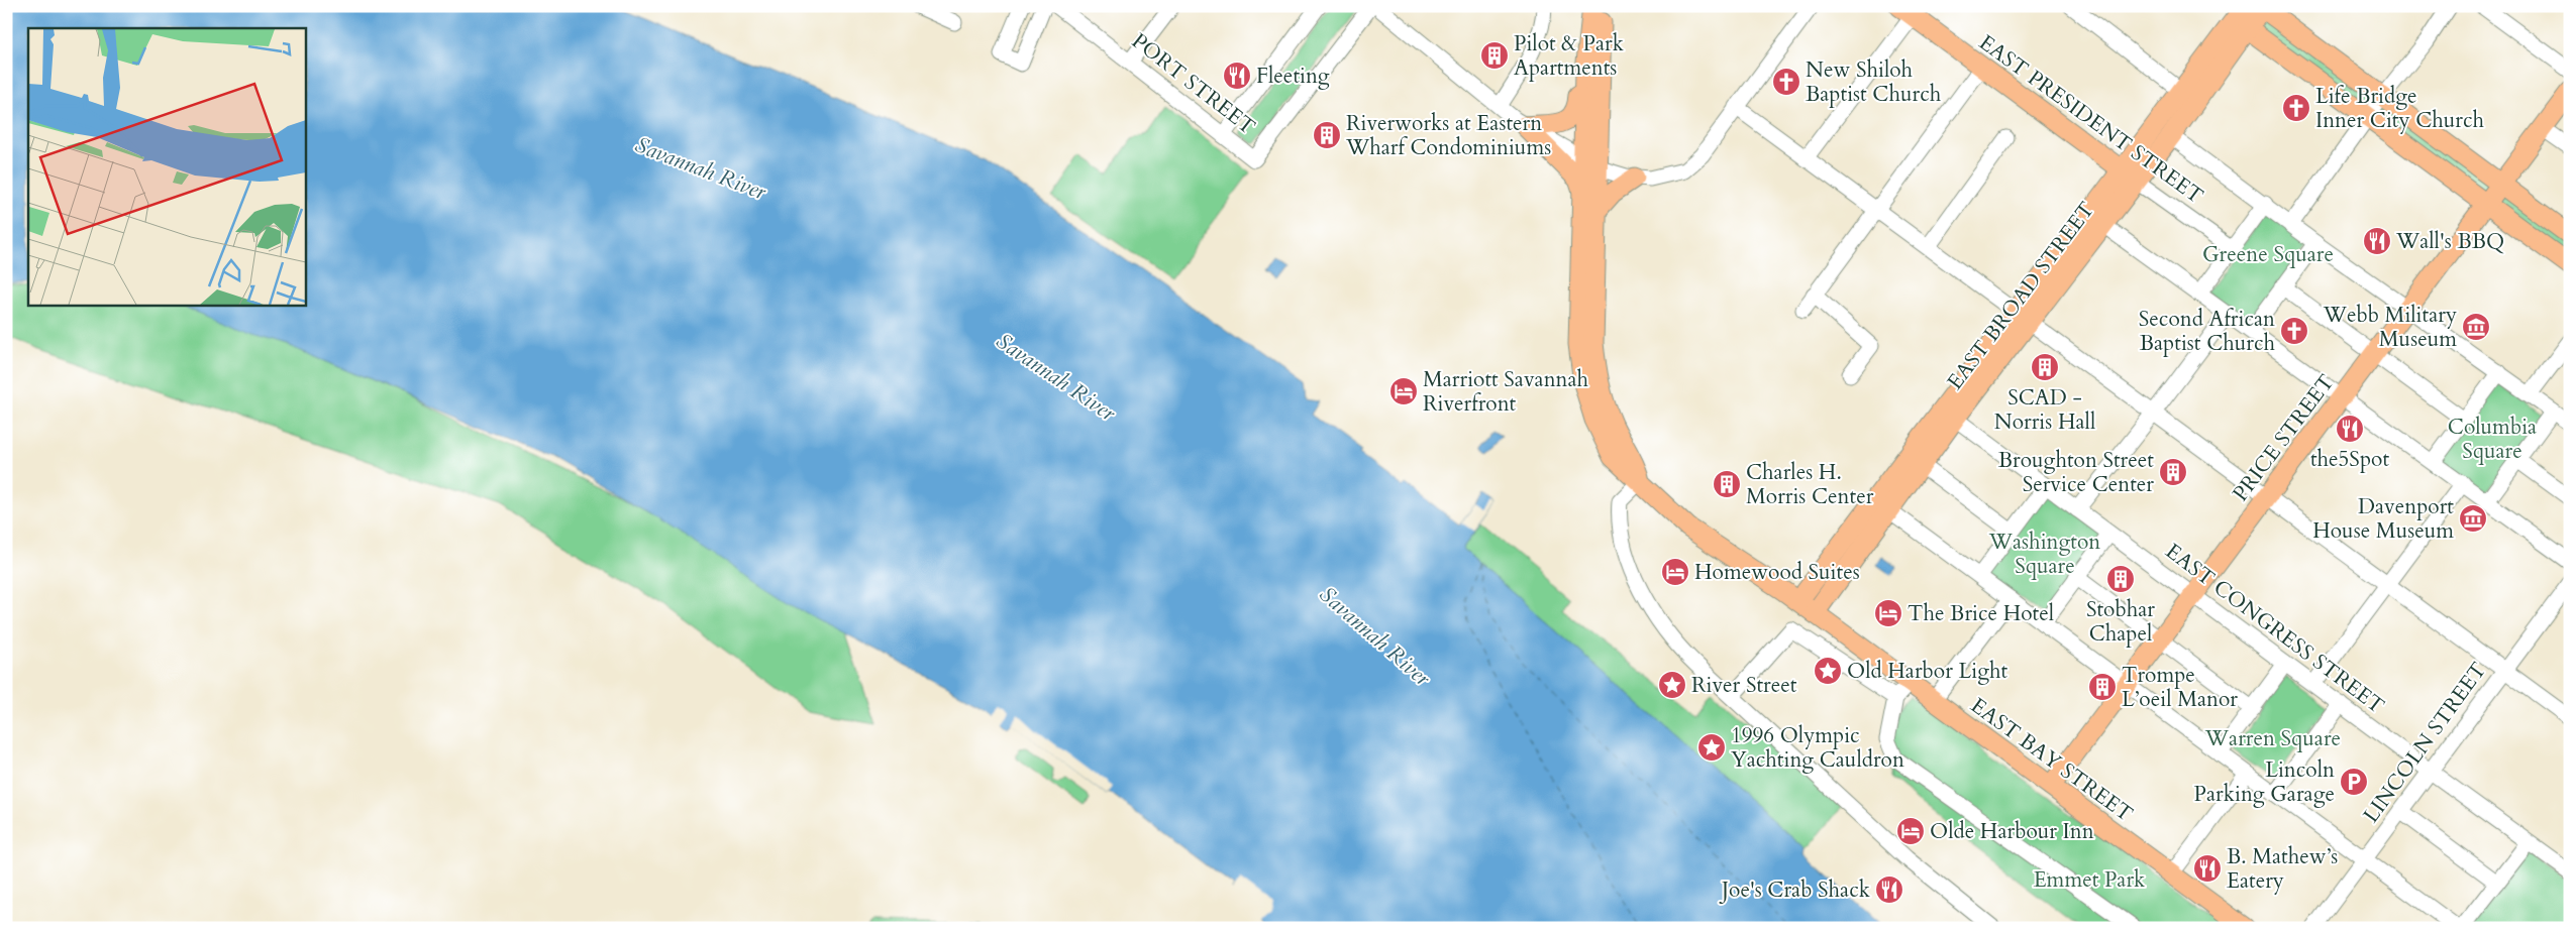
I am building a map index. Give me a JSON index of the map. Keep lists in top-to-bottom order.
{
  "streets": {
    "main road": [
      "EAST PRESIDENT STREET",
      "EAST BROAD STREET",
      "PRICE STREET",
      "EAST BAY STREET"
    ],
    "street": ["PORT STREET", "EAST CONGRESS STREET", "LINCOLN STREET"]
  },
  "crossings": [
    ["EAST PRESIDENT STREET", "EAST BROAD STREET"],
    ["EAST BROAD STREET", "EAST CONGRESS STREET"],
    ["EAST BROAD STREET", "EAST BAY STREET"],
    ["PRICE STREET", "EAST CONGRESS STREET"],
    ["PRICE STREET", "EAST BAY STREET"],
    ["EAST CONGRESS STREET", "LINCOLN STREET"]
  ],
  "water": ["Savannah River"],
  "parks": [
    "Greene Square",
    "Columbia Square",
    "Washington Square",
    "Warren Square",
    "Emmet Park"
  ],
  "places": {
    "building": [
      "Pilot & Park Apartments",
      "Riverworks at Eastern Wharf Condominiums",
      "SCAD - Norris Hall",
      "Broughton Street Service Center",
      "Charles H. Morris Center",
      "Stobhar Chapel",
      "Trompe L’oeil Manor"
    ],
    "restaurant": [
      "Fleeting",
      "Wall's BBQ",
      "the5Spot",
      "B. Mathew’s Eatery",
      "Joe's Crab Shack"
    ],
    "church": ["New Shiloh Baptist Church", "Life Bridge Inner City Church", "Second African Baptist Church"],
    "museum": ["Webb Military Museum", "Davenport House Museum"],
    "hotel": [
      "Marriott Savannah Riverfront",
      "Homewood Suites",
      "The Brice Hotel",
      "Olde Harbour Inn"
    ],
    "place": ["Old Harbor Light", "River Street", "1996 Olympic Yachting Cauldron"],
    "parking": ["Lincoln Parking Garage"]
  }
}
